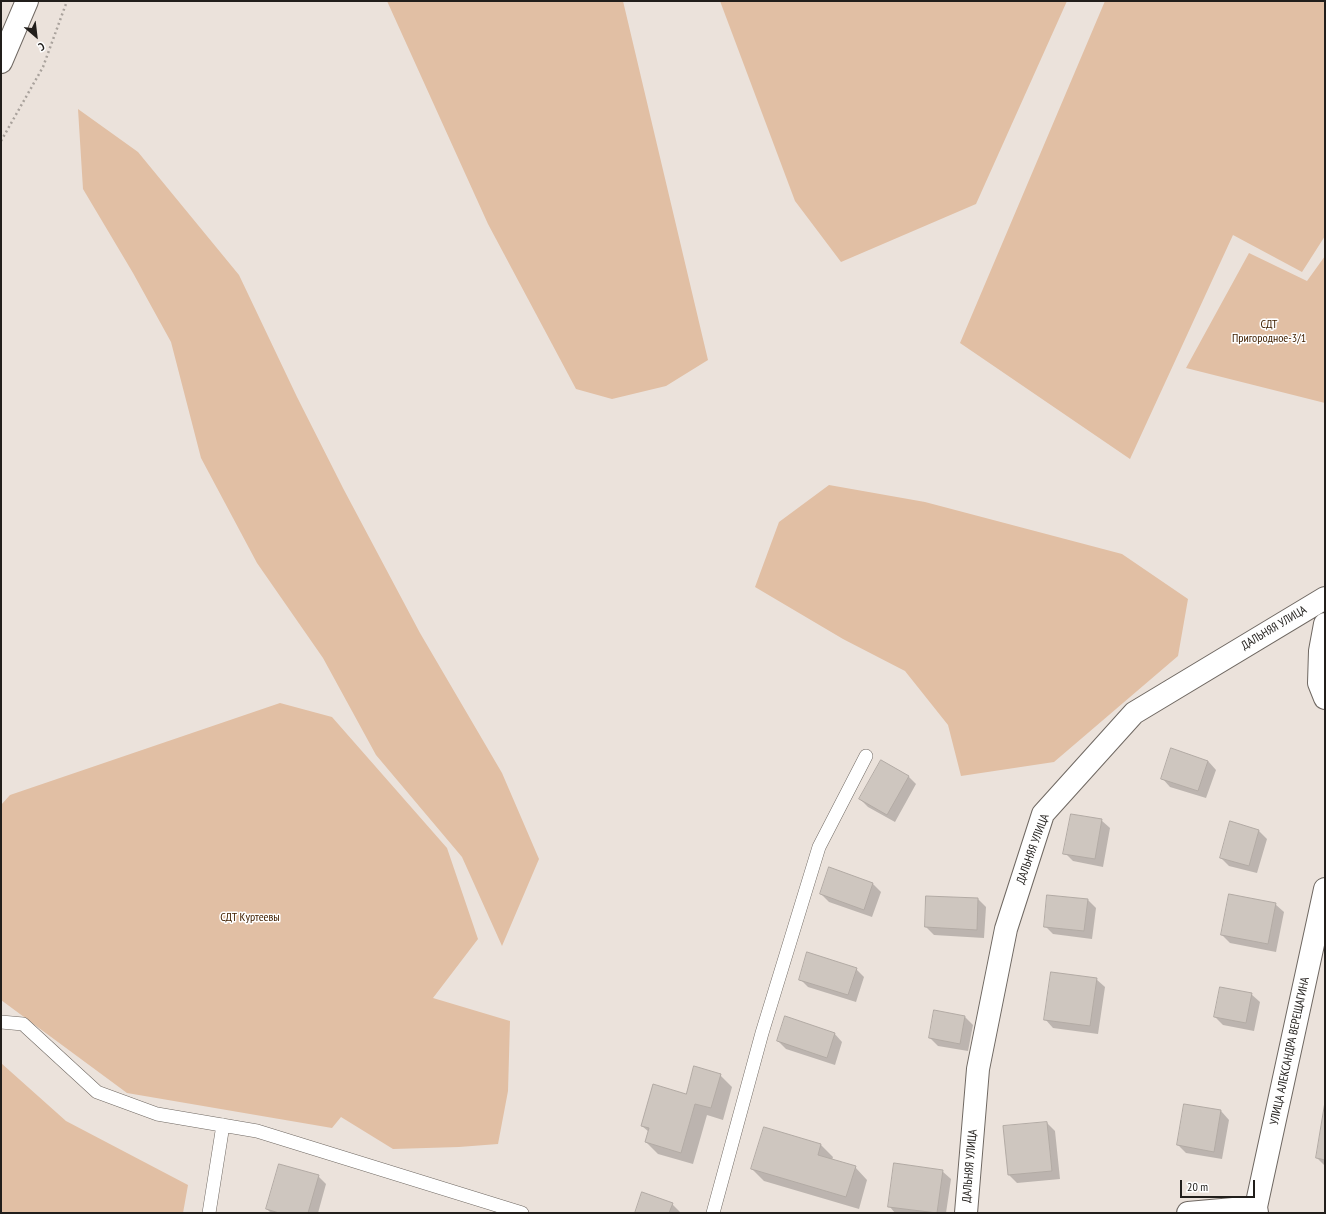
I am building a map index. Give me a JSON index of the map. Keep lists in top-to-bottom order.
{
  "streets": {
    "main road": ["ДАЛЬНЯЯ УЛИЦА", "УЛИЦА АЛЕКСАНДРА ВЕРЕЩАГИНА"]
  },
  "parks": ["СДТ Пригородное-3/1", "СДТ Куртеевы"],
  "scale_bar": "20 m",
  "north": "bottom right"
}
